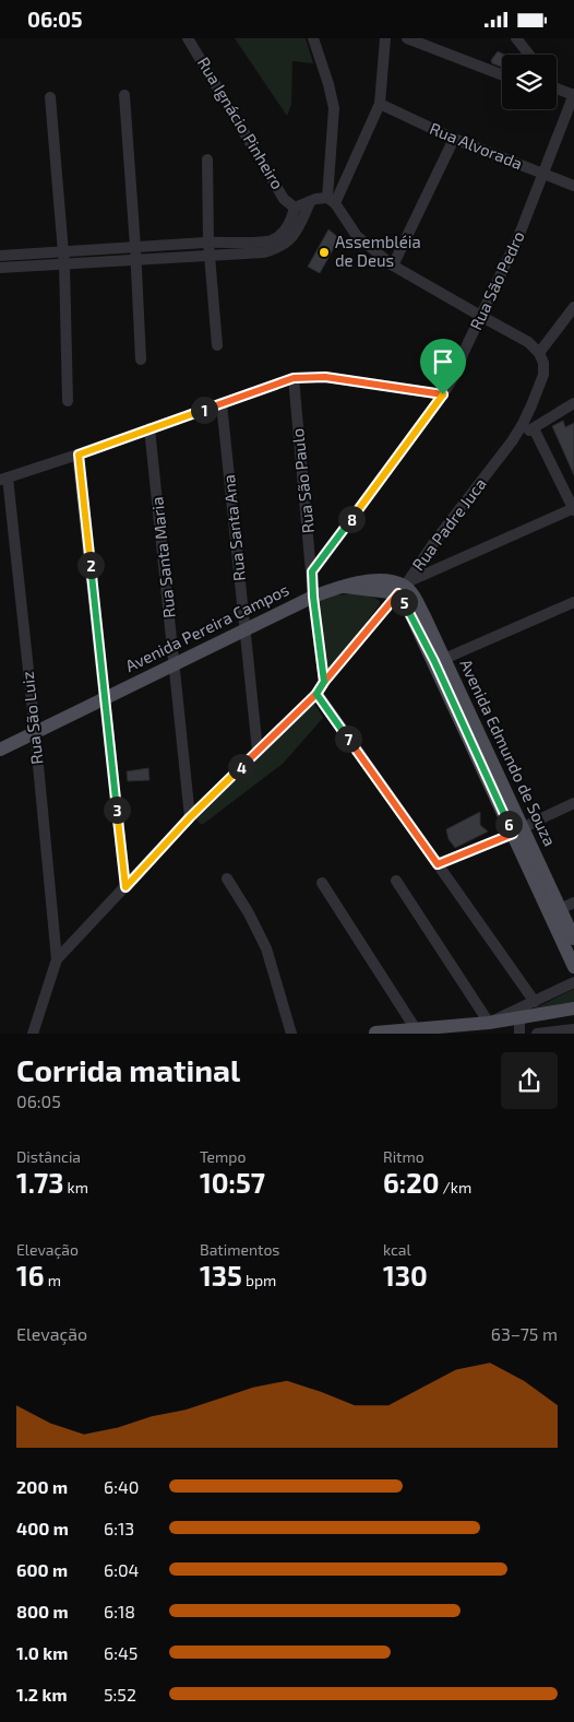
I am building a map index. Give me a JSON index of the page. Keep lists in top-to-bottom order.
{
  "streets": {
    "main road": ["Avenida Pereira Campos", "Avenida Edmundo de Souza"],
    "street": [
      "Rua Ignácio Pinheiro",
      "Rua Alvorada",
      "Rua São Pedro",
      "Rua São Paulo",
      "Rua Padre Juca",
      "Rua Santa Ana",
      "Rua Santa Maria",
      "Rua São Luiz"
    ]
  },
  "crossings": [
    ["Rua Alvorada", "Rua São Pedro"],
    ["Rua São Pedro", "Rua São Paulo"],
    ["Rua São Paulo", "Rua Padre Juca"],
    ["Rua São Paulo", "Avenida Pereira Campos"],
    ["Rua Padre Juca", "Rua Santa Ana"],
    ["Rua Padre Juca", "Rua Santa Maria"],
    ["Rua Padre Juca", "Avenida Pereira Campos"],
    ["Rua Padre Juca", "Rua São Luiz"],
    ["Rua Padre Juca", "Avenida Edmundo de Souza"],
    ["Rua Santa Ana", "Avenida Pereira Campos"],
    ["Rua Santa Maria", "Avenida Pereira Campos"],
    ["Avenida Pereira Campos", "Rua São Luiz"],
    ["Avenida Pereira Campos", "Avenida Edmundo de Souza"]
  ],
  "places": ["Assembléia de Deus"],
  "page": {
    "status": "06:05",
    "pins": [
      "1",
      "8",
      "2",
      "5",
      "7",
      "4",
      "3",
      "6"
    ],
    "heading": ["Corrida matinal", "06:05"],
    "stats": [
      ["Distância", "1.73 km"],
      ["Tempo", "10:57"],
      ["Ritmo", "6:20 /km"],
      ["Elevação", "16 m"],
      ["Batimentos", "135 bpm"],
      ["kcal", "130"]
    ],
    "chart": ["Elevação", "63–75 m"],
    "list": [
      {
        "name": "200 m",
        "note": "6:40"
      },
      {
        "name": "400 m",
        "note": "6:13"
      },
      {
        "name": "600 m",
        "note": "6:04"
      },
      {
        "name": "800 m",
        "note": "6:18"
      },
      {
        "name": "1.0 km",
        "note": "6:45"
      },
      {
        "name": "1.2 km",
        "note": "5:52"
      }
    ]
  }
}
